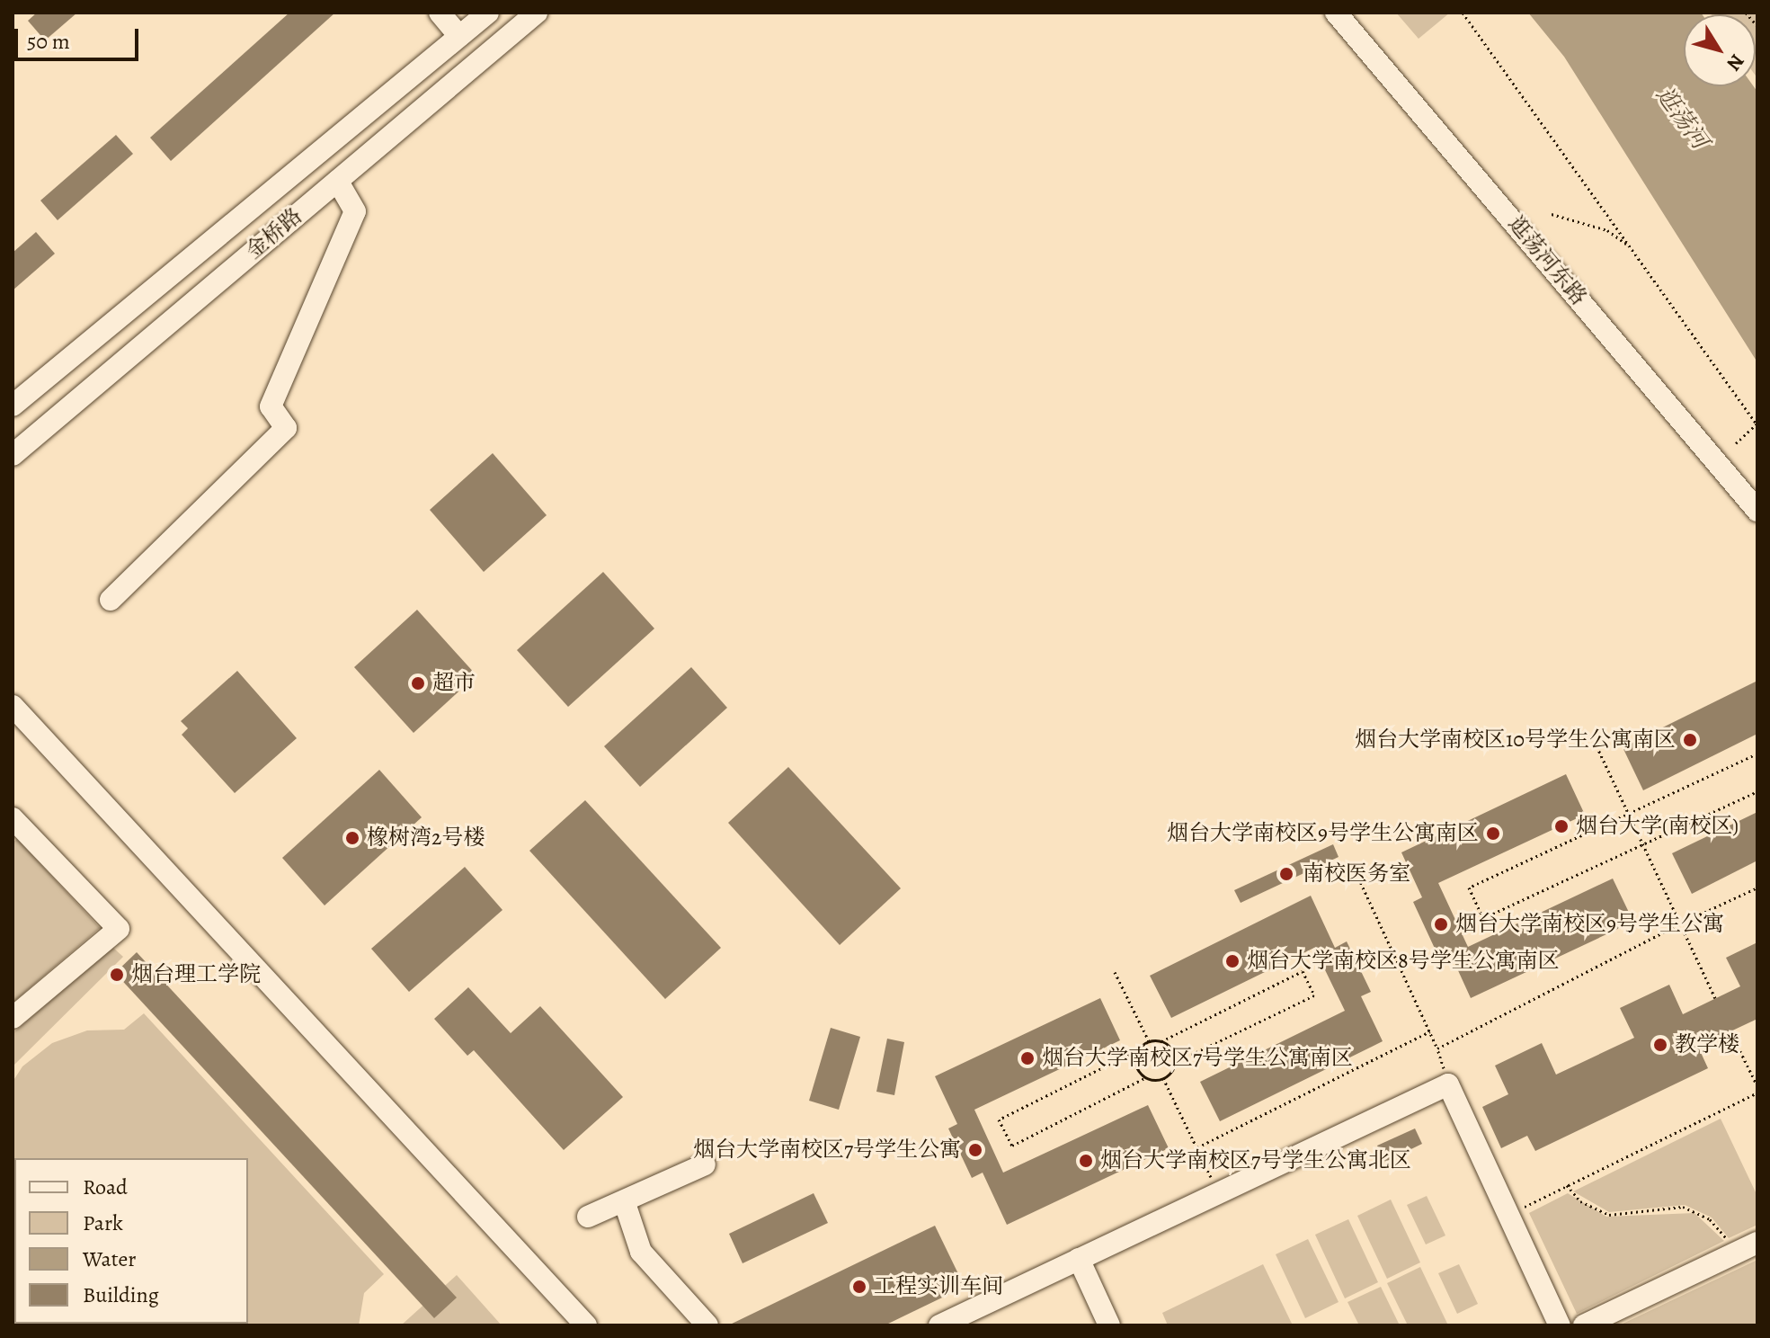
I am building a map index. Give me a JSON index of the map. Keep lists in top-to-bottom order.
{
  "streets": {
    "street": ["金桥路", "逛荡河东路"]
  },
  "water": ["逛荡河"],
  "places": [
    "超市",
    "烟台大学南校区10号学生公寓南区",
    "烟台大学(南校区)",
    "烟台大学南校区9号学生公寓南区",
    "橡树湾2号楼",
    "南校医务室",
    "烟台大学南校区9号学生公寓",
    "烟台大学南校区8号学生公寓南区",
    "烟台理工学院",
    "教学楼",
    "烟台大学南校区7号学生公寓南区",
    "烟台大学南校区7号学生公寓",
    "烟台大学南校区7号学生公寓北区",
    "工程实训车间"
  ],
  "legend": [
    "Road",
    "Park",
    "Water",
    "Building"
  ],
  "scale_bar": "50 m",
  "north": "bottom right"
}
